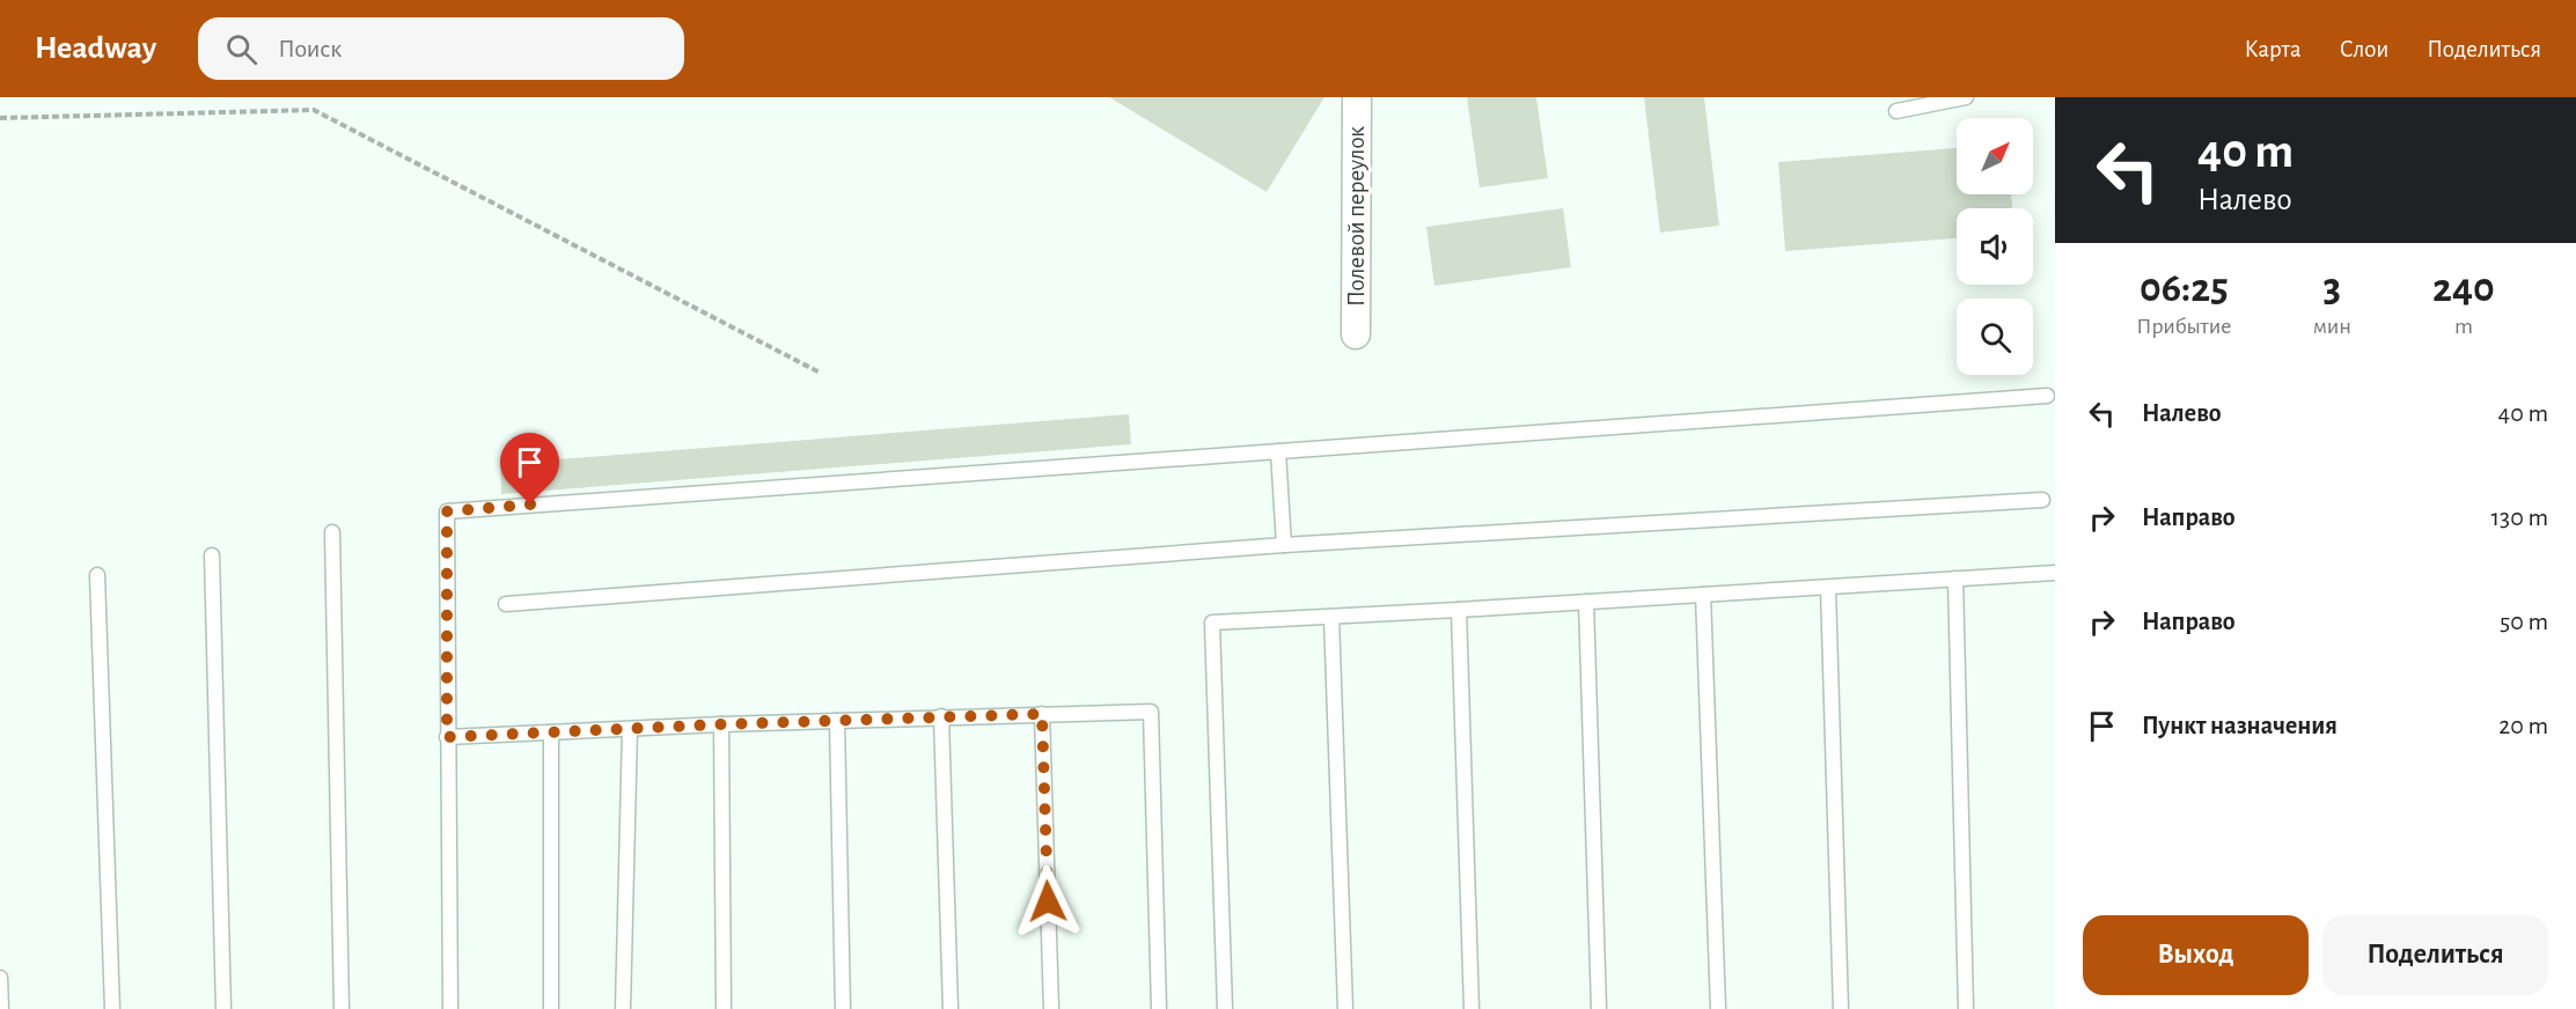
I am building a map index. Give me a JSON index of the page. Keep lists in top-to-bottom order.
{
  "streets": {
    "street": ["Полевой переулок"]
  },
  "north": "top right",
  "page": {
    "header": "Headway",
    "search": "Поиск",
    "nav": ["Карта", "Слои", "Поделиться"],
    "turn": ["40 m", "Налево"],
    "eta": [
      "06:25",
      "Прибытие",
      "3",
      "мин",
      "240",
      "m"
    ],
    "list": [
      {
        "name": "Налево",
        "value": "40 m"
      },
      {
        "name": "Направо",
        "value": "130 m"
      },
      {
        "name": "Направо",
        "value": "50 m"
      },
      {
        "name": "Пункт назначения",
        "value": "20 m"
      }
    ],
    "buttons": ["Выход", "Поделиться"]
  }
}
